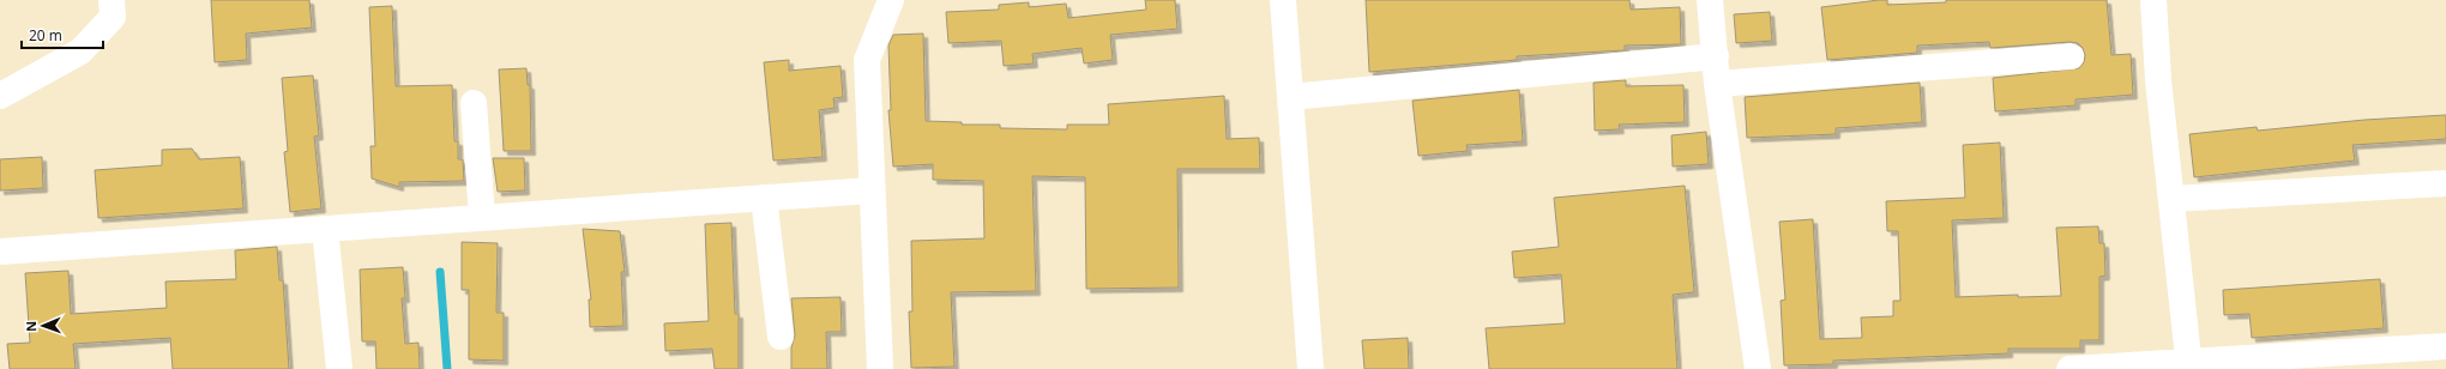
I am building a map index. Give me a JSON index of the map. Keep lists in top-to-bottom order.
{
  "scale_bar": "20 m",
  "north": "left"
}
